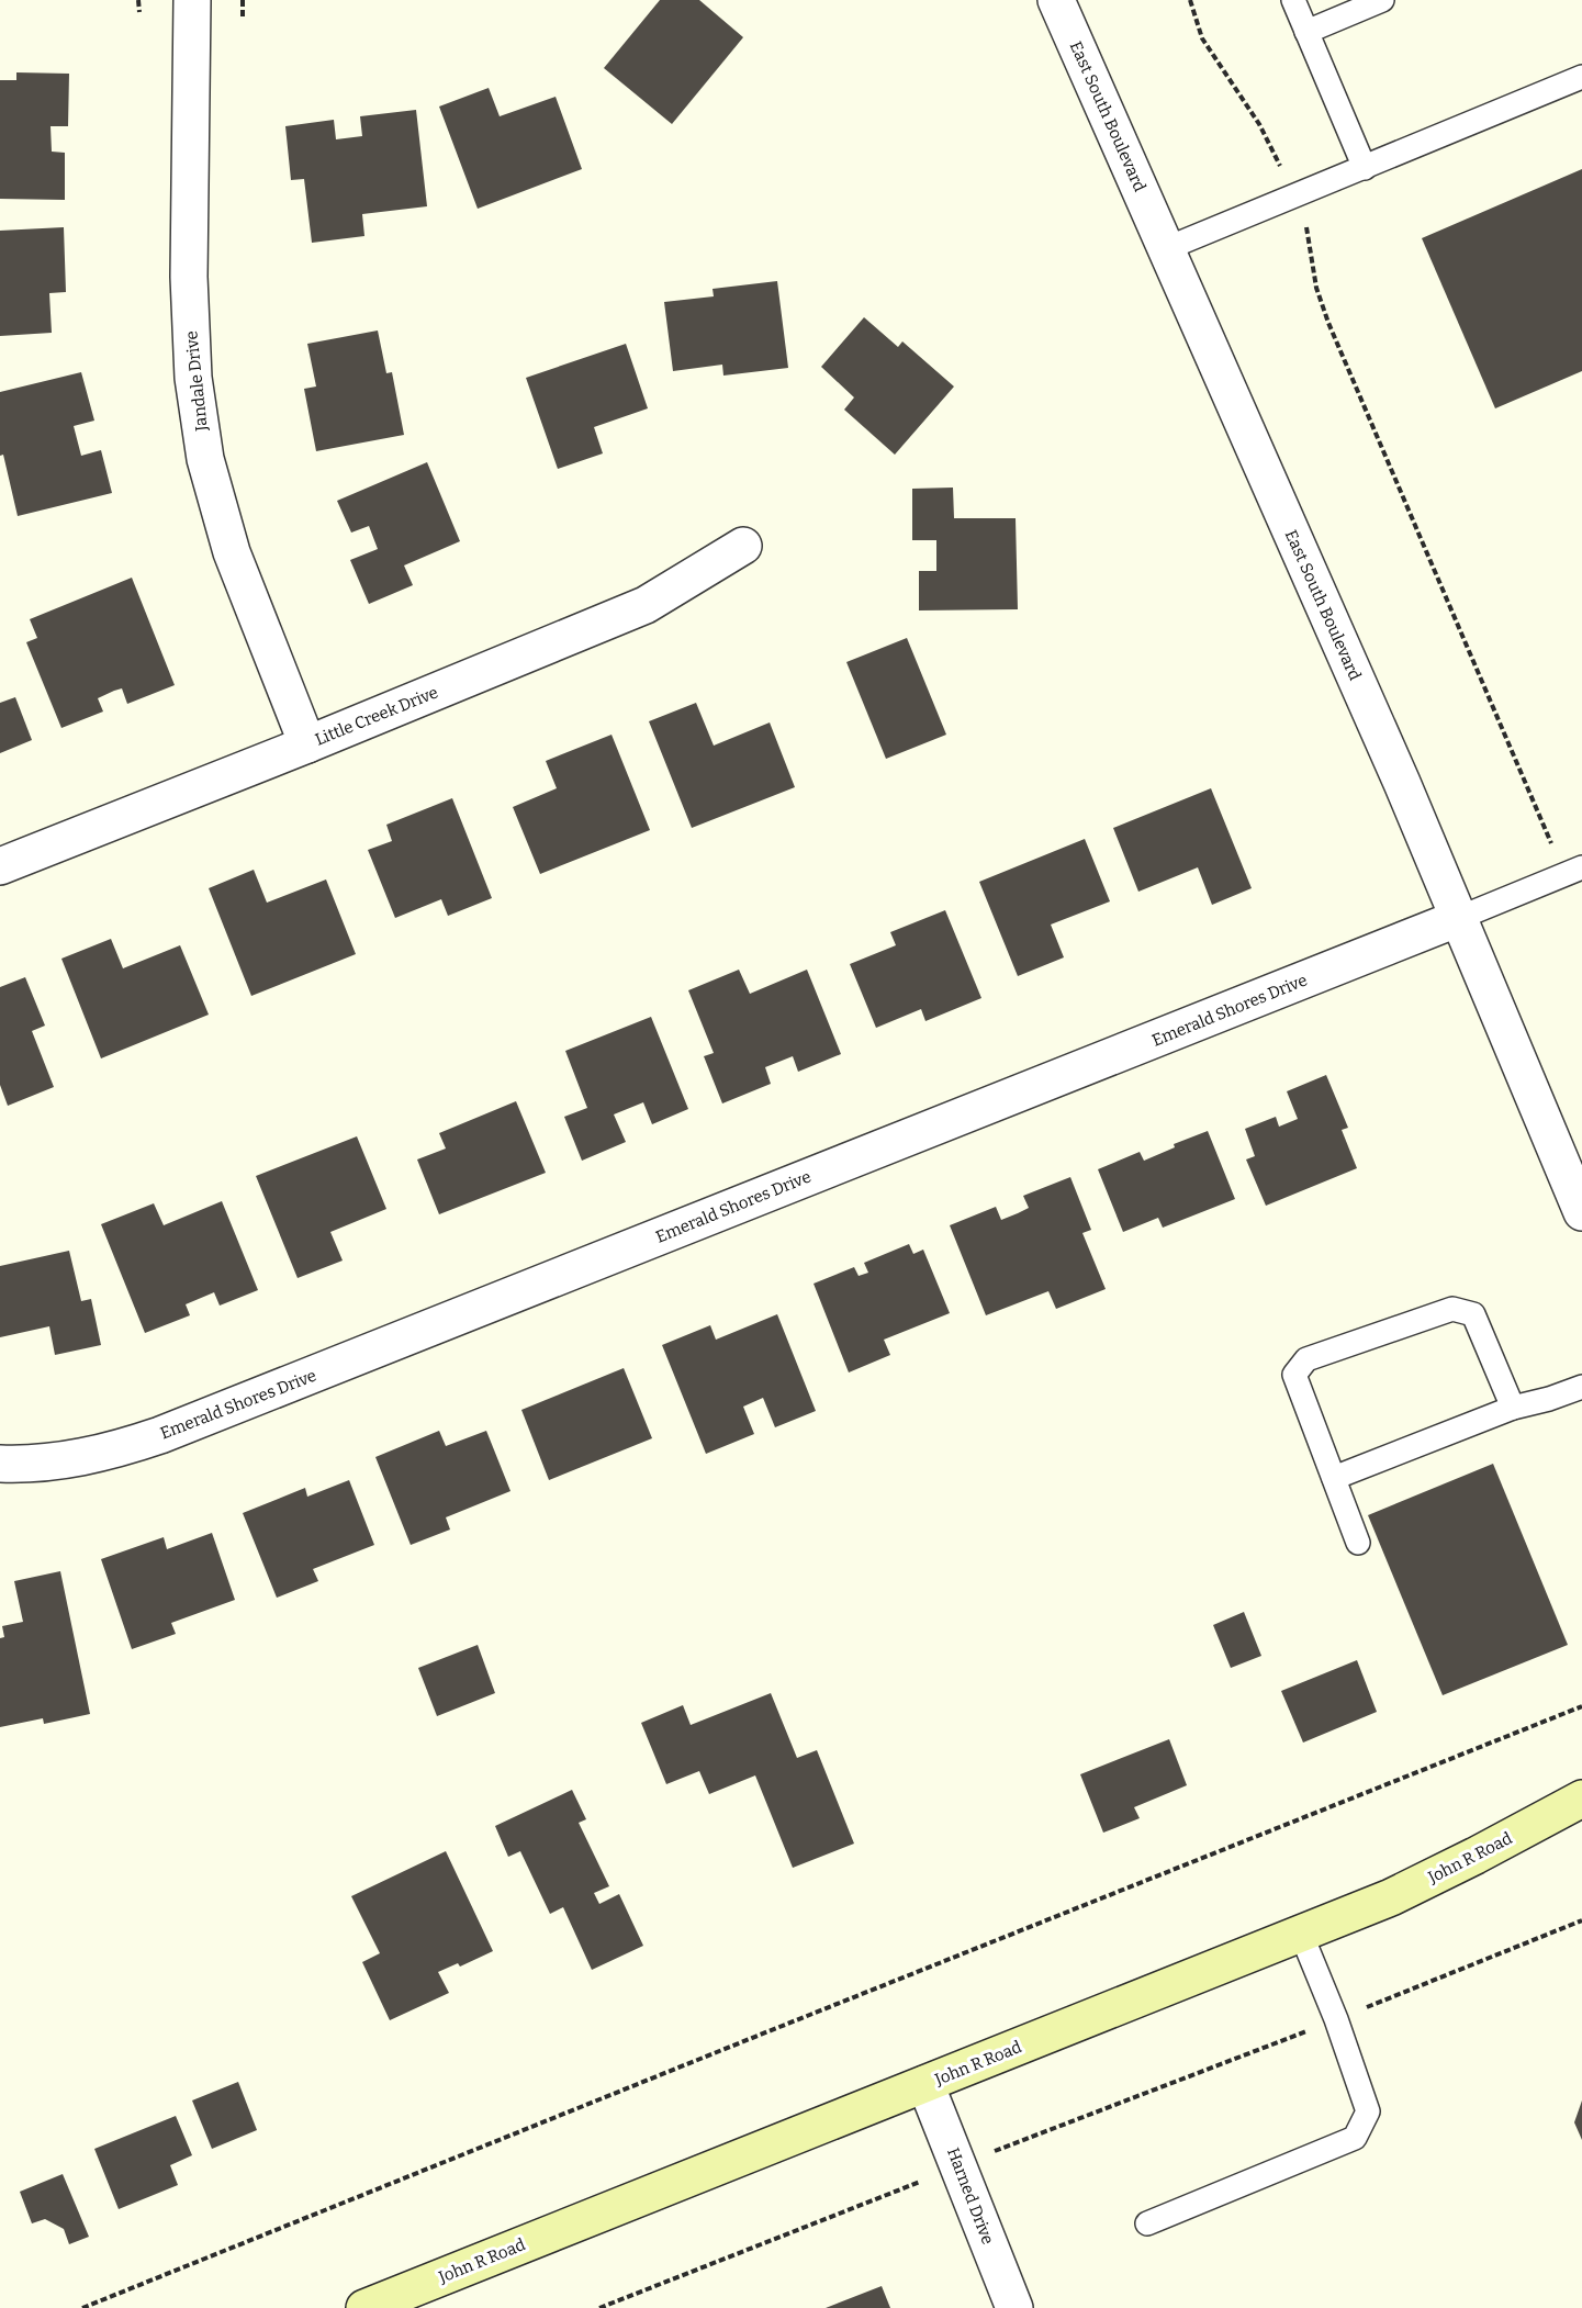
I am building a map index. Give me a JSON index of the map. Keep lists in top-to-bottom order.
{
  "streets": {
    "main road": ["John R Road"],
    "street": [
      "East South Boulevard",
      "Jandale Drive",
      "Little Creek Drive",
      "Emerald Shores Drive",
      "Harned Drive"
    ]
  },
  "crossings": [
    ["East South Boulevard", "Emerald Shores Drive"],
    ["Jandale Drive", "Little Creek Drive"],
    ["John R Road", "Harned Drive"]
  ]
}
